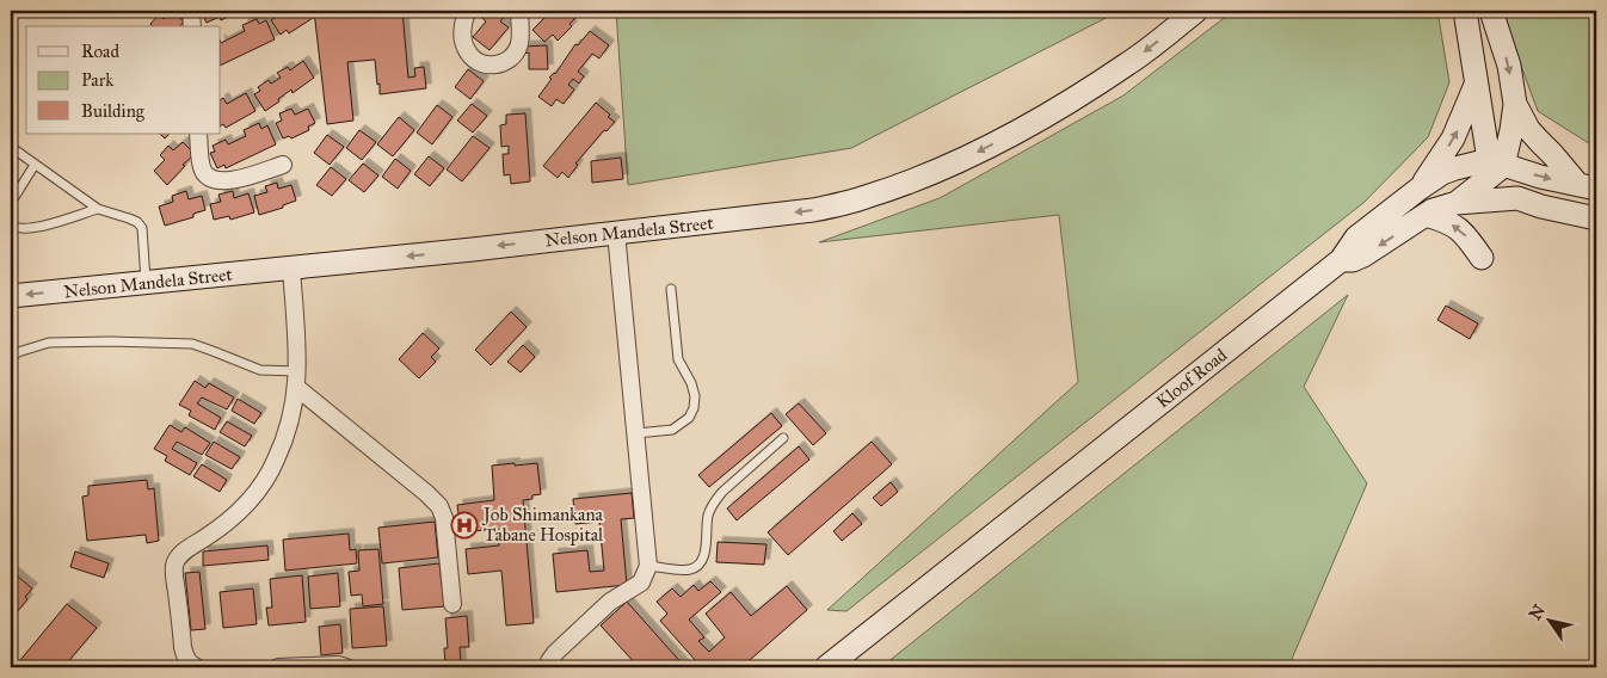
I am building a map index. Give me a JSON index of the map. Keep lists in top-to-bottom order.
{
  "streets": {
    "street": ["Nelson Mandela Street", "Kloof Road"]
  },
  "one_way": ["Nelson Mandela Street"],
  "places": {
    "hospital": ["Job Shimankana Tabane Hospital"]
  },
  "legend": ["Road", "Park", "Building"],
  "north": "top left"
}
